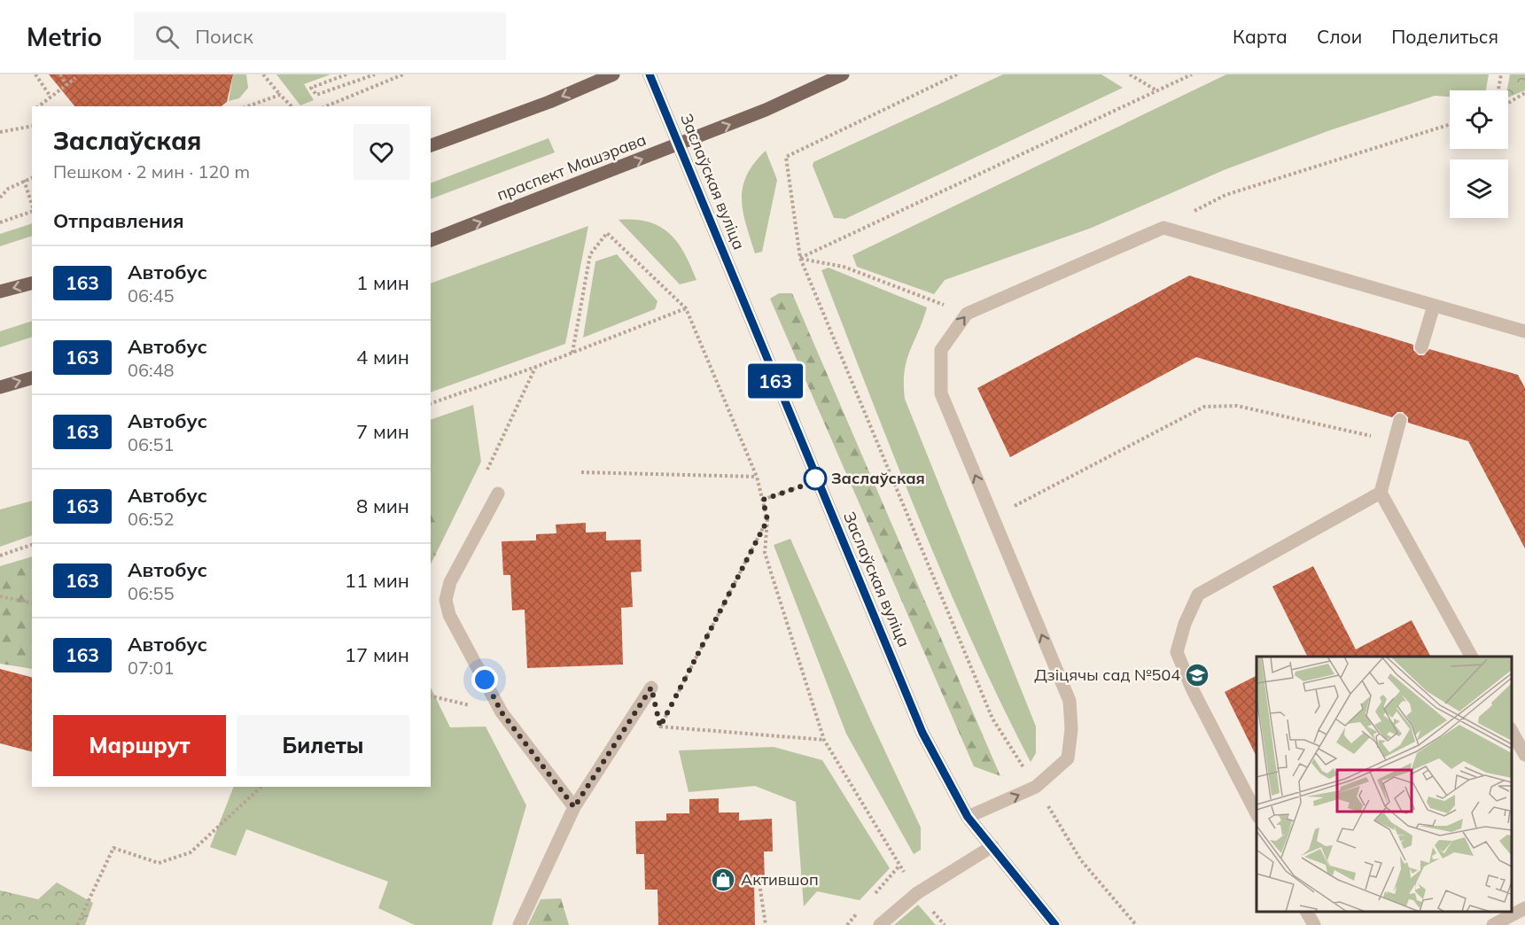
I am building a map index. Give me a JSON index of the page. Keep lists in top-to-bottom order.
{
  "streets": {
    "main road": ["праспект Машэрава", "Заслаўская вуліца"]
  },
  "crossings": [
    ["праспект Машэрава", "Заслаўская вуліца"]
  ],
  "places": {
    "other": ["Заслаўская"],
    "school or university": ["Дзіцячы сад №504"],
    "shop": ["Актившоп"]
  },
  "lines": ["bus line 163"],
  "page": {
    "header": "Metrio",
    "search": "Поиск",
    "nav": ["Карта", "Слои", "Поделиться"],
    "on_map": "163",
    "heading": [
      ["Заслаўская", "Пешком · 2 мин · 120 m"],
      "Отправления"
    ],
    "list": [
      {
        "mark": "163",
        "name": "Автобус",
        "note": "06:45",
        "value": "1 мин"
      },
      {
        "mark": "163",
        "name": "Автобус",
        "note": "06:48",
        "value": "4 мин"
      },
      {
        "mark": "163",
        "name": "Автобус",
        "note": "06:51",
        "value": "7 мин"
      },
      {
        "mark": "163",
        "name": "Автобус",
        "note": "06:52",
        "value": "8 мин"
      },
      {
        "mark": "163",
        "name": "Автобус",
        "note": "06:55",
        "value": "11 мин"
      },
      {
        "mark": "163",
        "name": "Автобус",
        "note": "07:01",
        "value": "17 мин"
      }
    ],
    "buttons": ["Маршрут", "Билеты"]
  }
}
